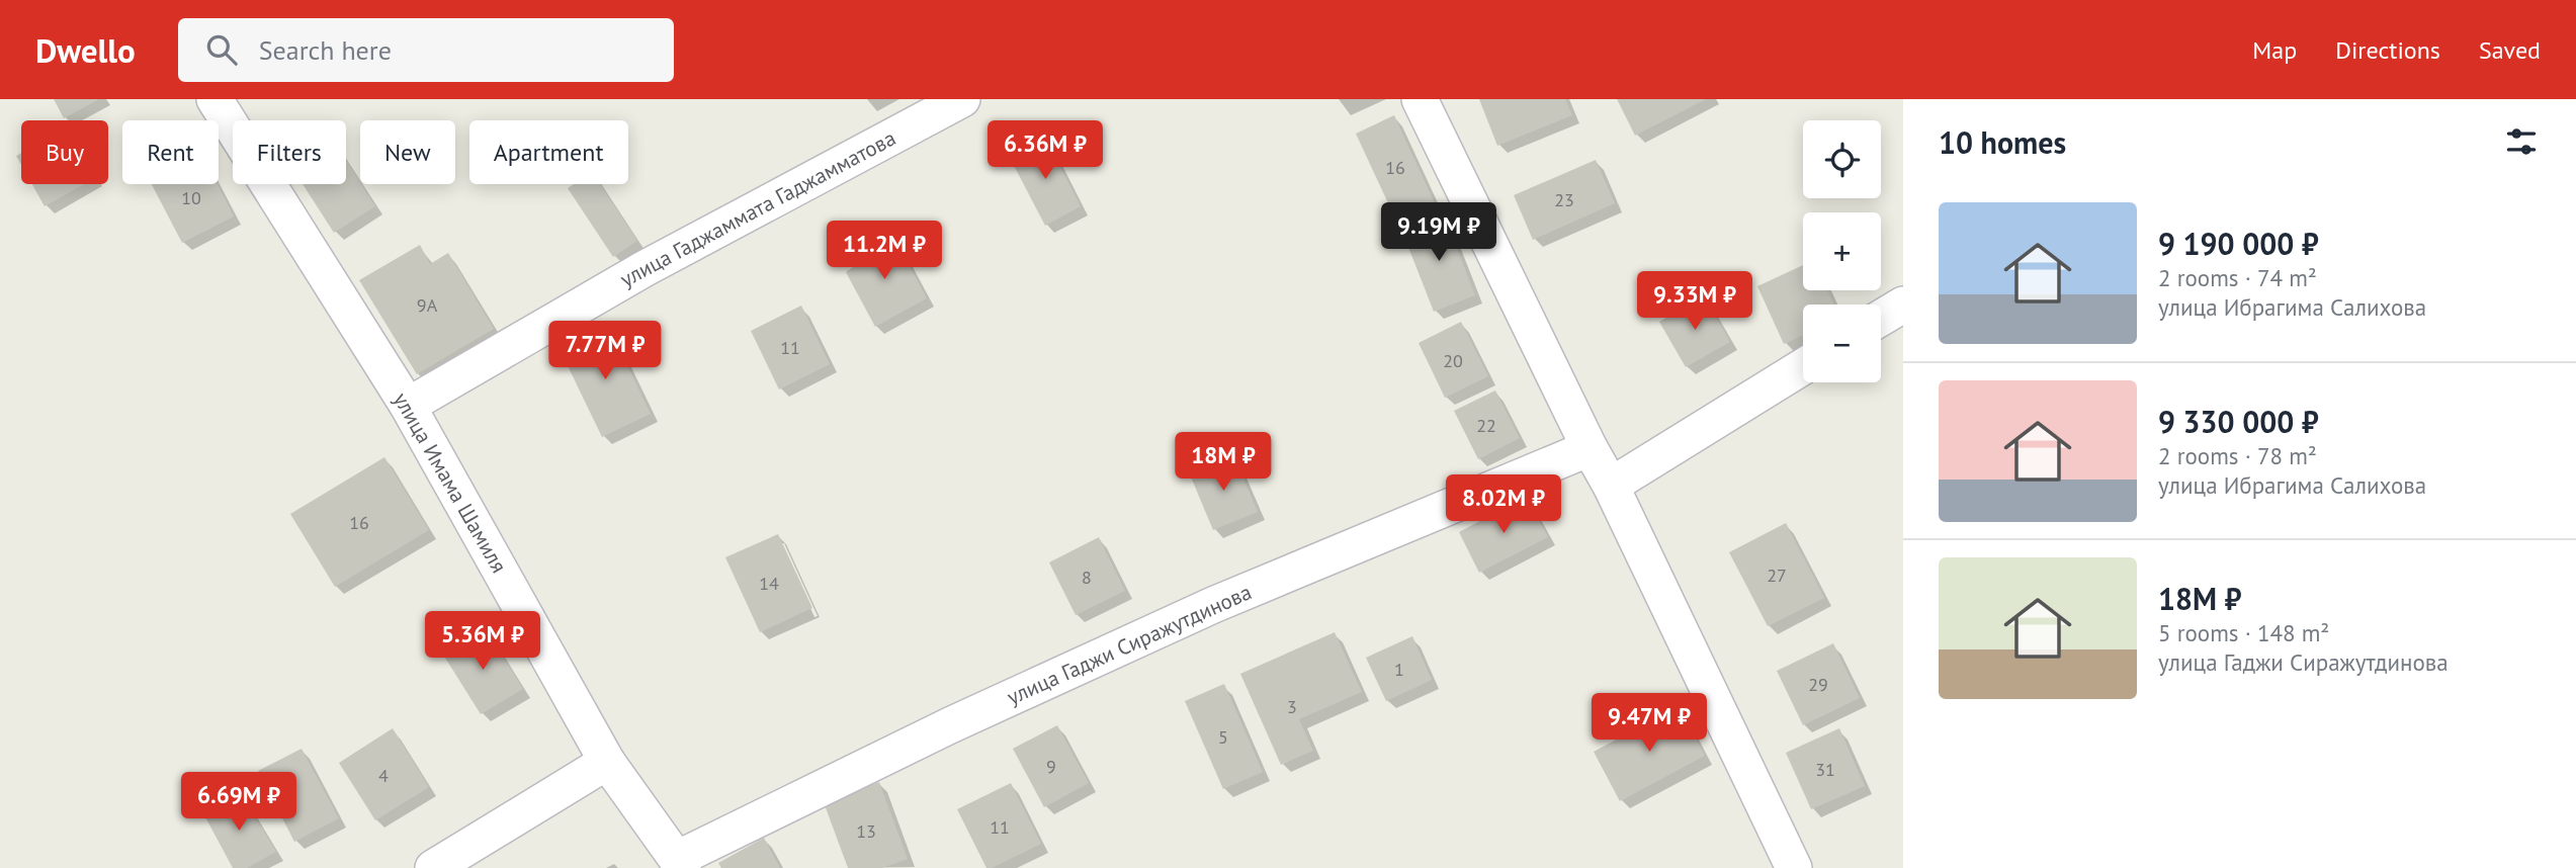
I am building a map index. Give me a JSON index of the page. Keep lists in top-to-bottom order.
{
  "streets": {
    "street": ["улица Гаджаммата Гаджамматова", "улица Имама Шамиля", "улица Гаджи Сиражутдинова"]
  },
  "crossings": [
    ["улица Гаджаммата Гаджамматова", "улица Имама Шамиля"],
    ["улица Имама Шамиля", "улица Гаджи Сиражутдинова"]
  ],
  "house_numbers": [
    "16",
    "10",
    "23",
    "9А",
    "11",
    "20",
    "22",
    "16",
    "27",
    "8",
    "14",
    "1",
    "29",
    "3",
    "5",
    "9",
    "31",
    "4",
    "11",
    "13"
  ],
  "page": {
    "header": "Dwello",
    "search": "Search here",
    "nav": ["Map", "Directions", "Saved"],
    "heading": "10 homes",
    "map_buttons": ["+", "−"],
    "price": [
      "6.36M ₽",
      "9.19M ₽",
      "11.2M ₽",
      "9.33M ₽",
      "7.77M ₽",
      "18M ₽",
      "8.02M ₽",
      "5.36M ₽",
      "9.47M ₽",
      "6.69M ₽"
    ],
    "chip": [
      "Buy",
      "Rent",
      "Filters",
      "New",
      "Apartment"
    ],
    "list": [
      {
        "name": "9 190 000 ₽",
        "note": "2 rooms · 74 m² · улица Ибрагима Салихова"
      },
      {
        "name": "9 330 000 ₽",
        "note": "2 rooms · 78 m² · улица Ибрагима Салихова"
      },
      {
        "name": "18M ₽",
        "note": "5 rooms · 148 m² · улица Гаджи Сиражутдинова"
      }
    ]
  }
}
